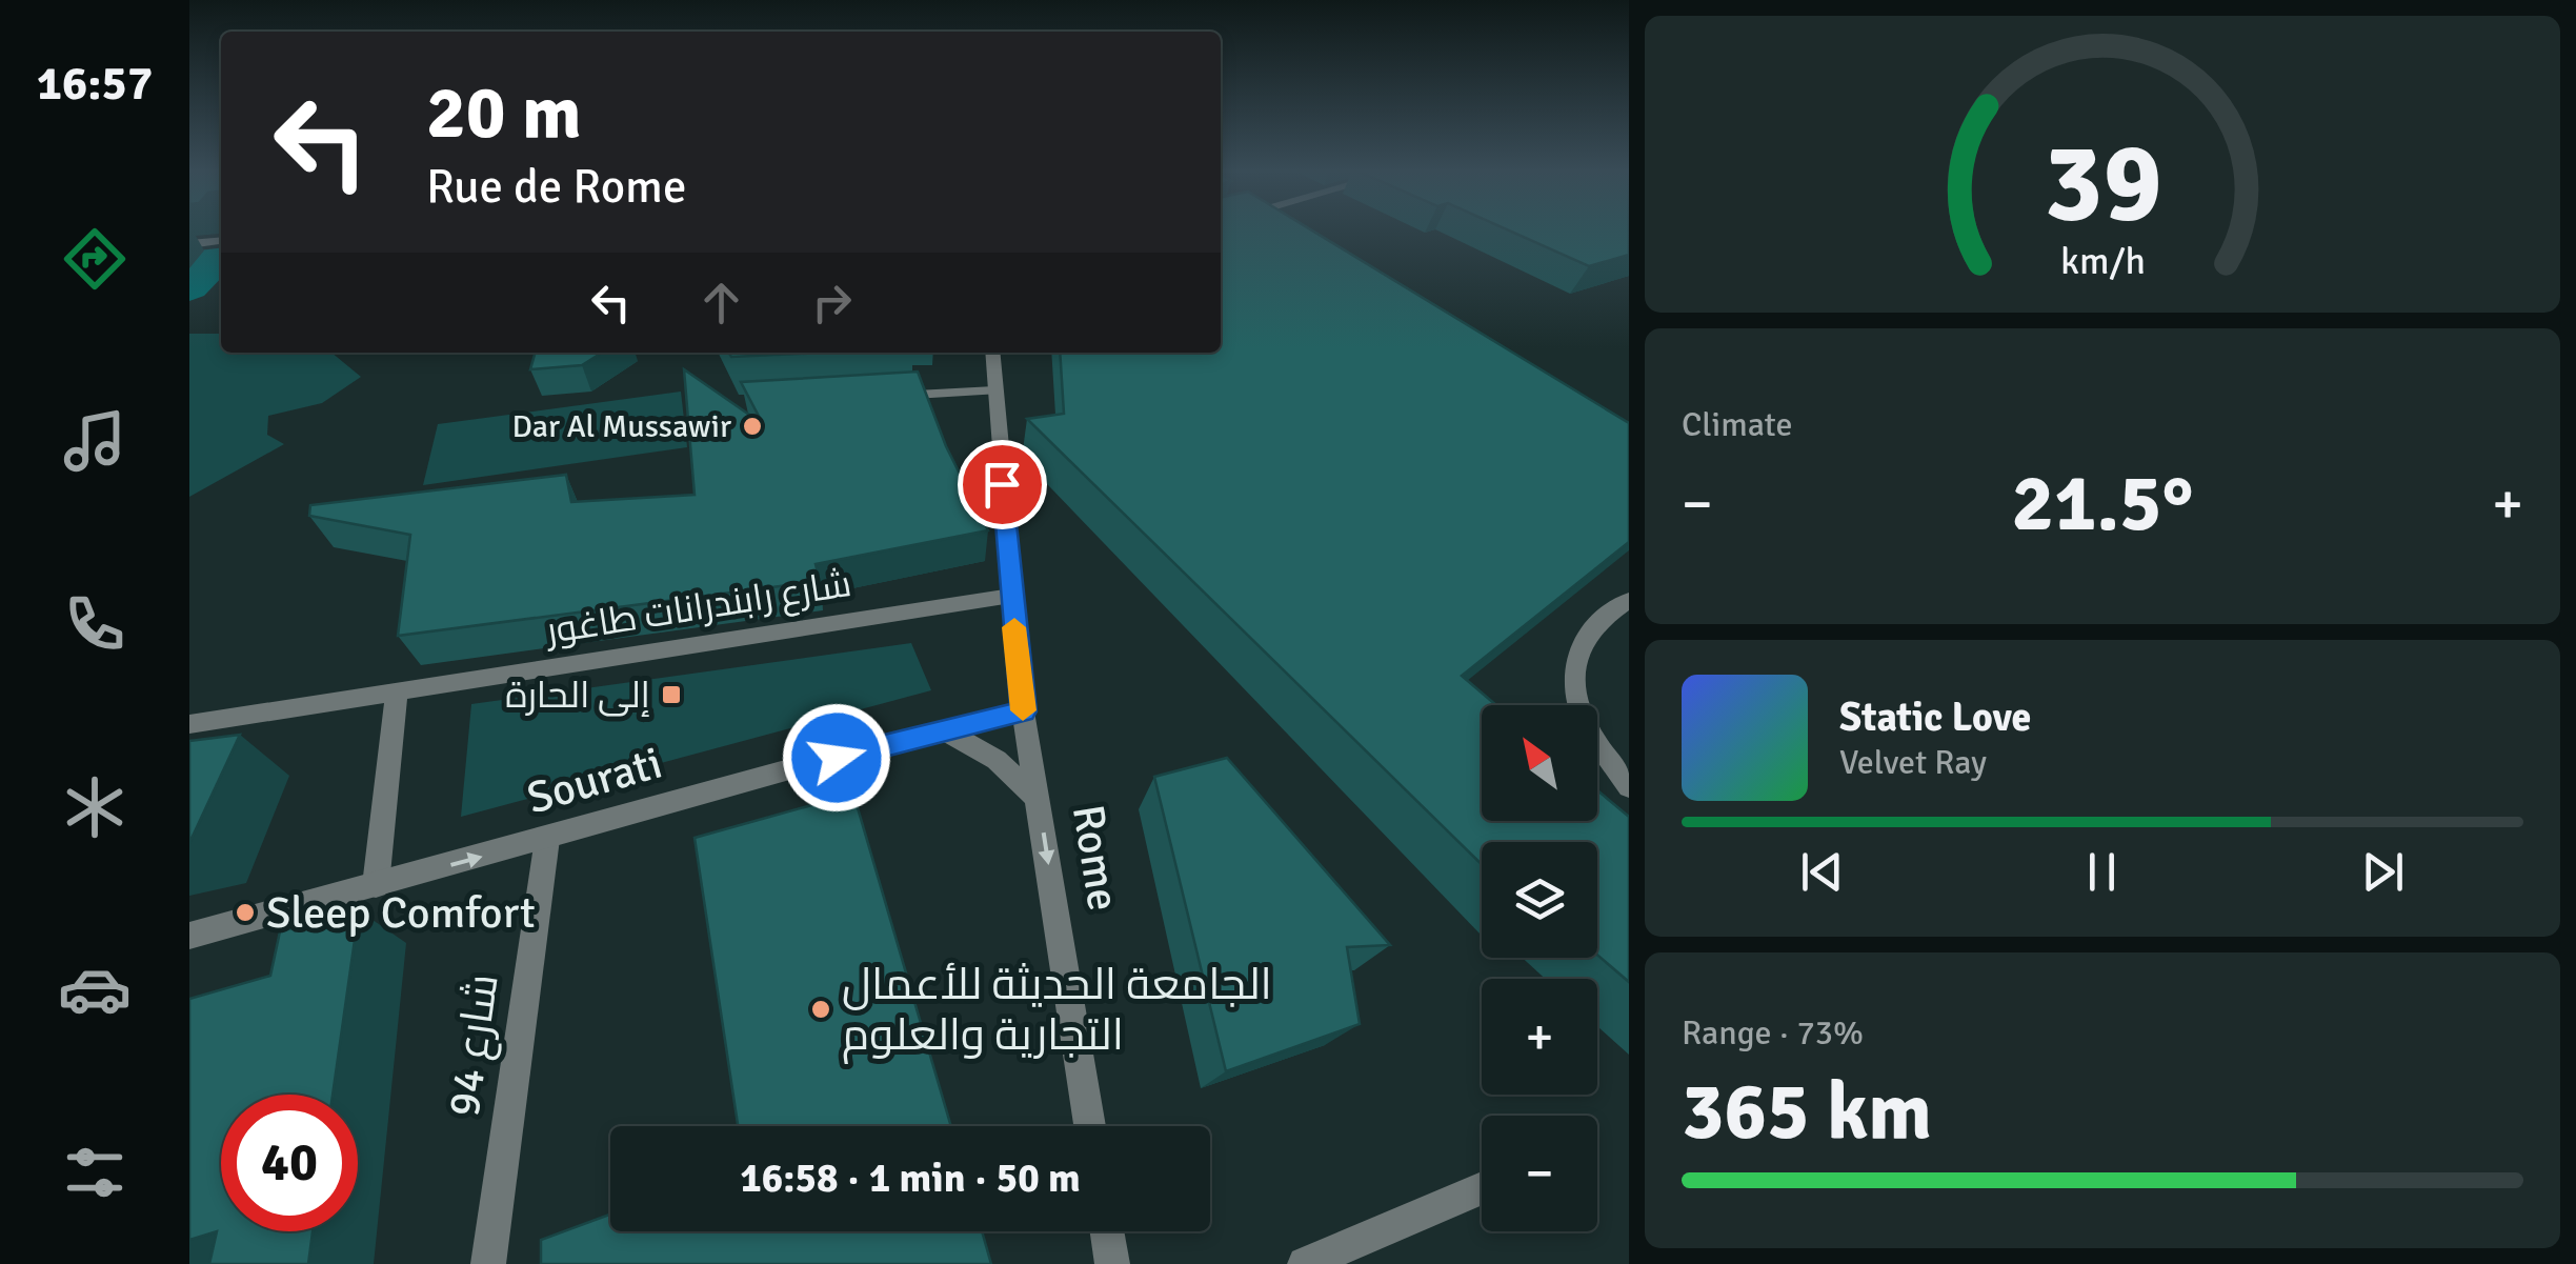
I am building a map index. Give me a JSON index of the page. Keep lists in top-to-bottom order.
{
  "streets": {
    "street": [
      "شارع رابندرانات طاغور",
      "Sourati",
      "Rome",
      "شارع 94"
    ]
  },
  "crossings": [
    ["شارع رابندرانات طاغور", "Rome"],
    ["Sourati", "Rome"],
    ["Sourati", "شارع 94"]
  ],
  "one_way": ["Rome"],
  "places": {
    "other": ["Dar Al Mussawir", "Sleep Comfort", "الجامعة الحديثة للأعمال التجارية والعلوم"],
    "transit": ["إلی الحارة"]
  },
  "north": "top left",
  "page": {
    "tabs": "16:57",
    "turn": ["20 m", "Rue de Rome"],
    "tile": [
      "Climate",
      ["Range · 73%", "365 km"]
    ],
    "heat": ["−", "21.5°", "+"],
    "song": ["Static Love", "Velvet Ray"],
    "map_buttons": ["+", "−"],
    "limit": "40",
    "trip": "16:58 · 1 min · 50 m",
    "gauge": ["39", "km/h"]
  }
}
